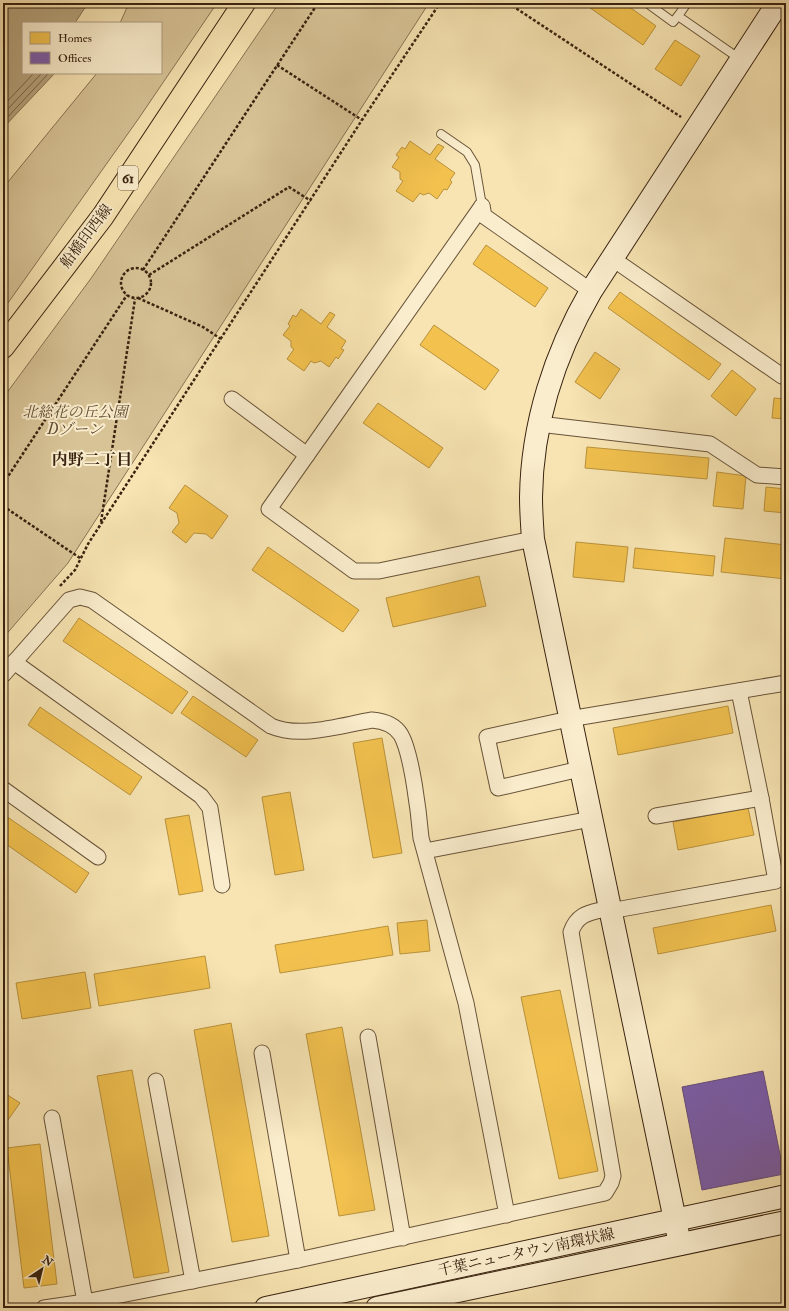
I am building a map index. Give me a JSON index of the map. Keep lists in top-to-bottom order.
{
  "streets": {
    "main road": ["61", "船橋印西線"],
    "street": ["千葉ニュータウン南環状線"]
  },
  "districts": ["内野二丁目"],
  "parks": ["北総花の丘公園 Dゾーン"],
  "legend": ["Homes", "Offices"],
  "north": "top right"
}
